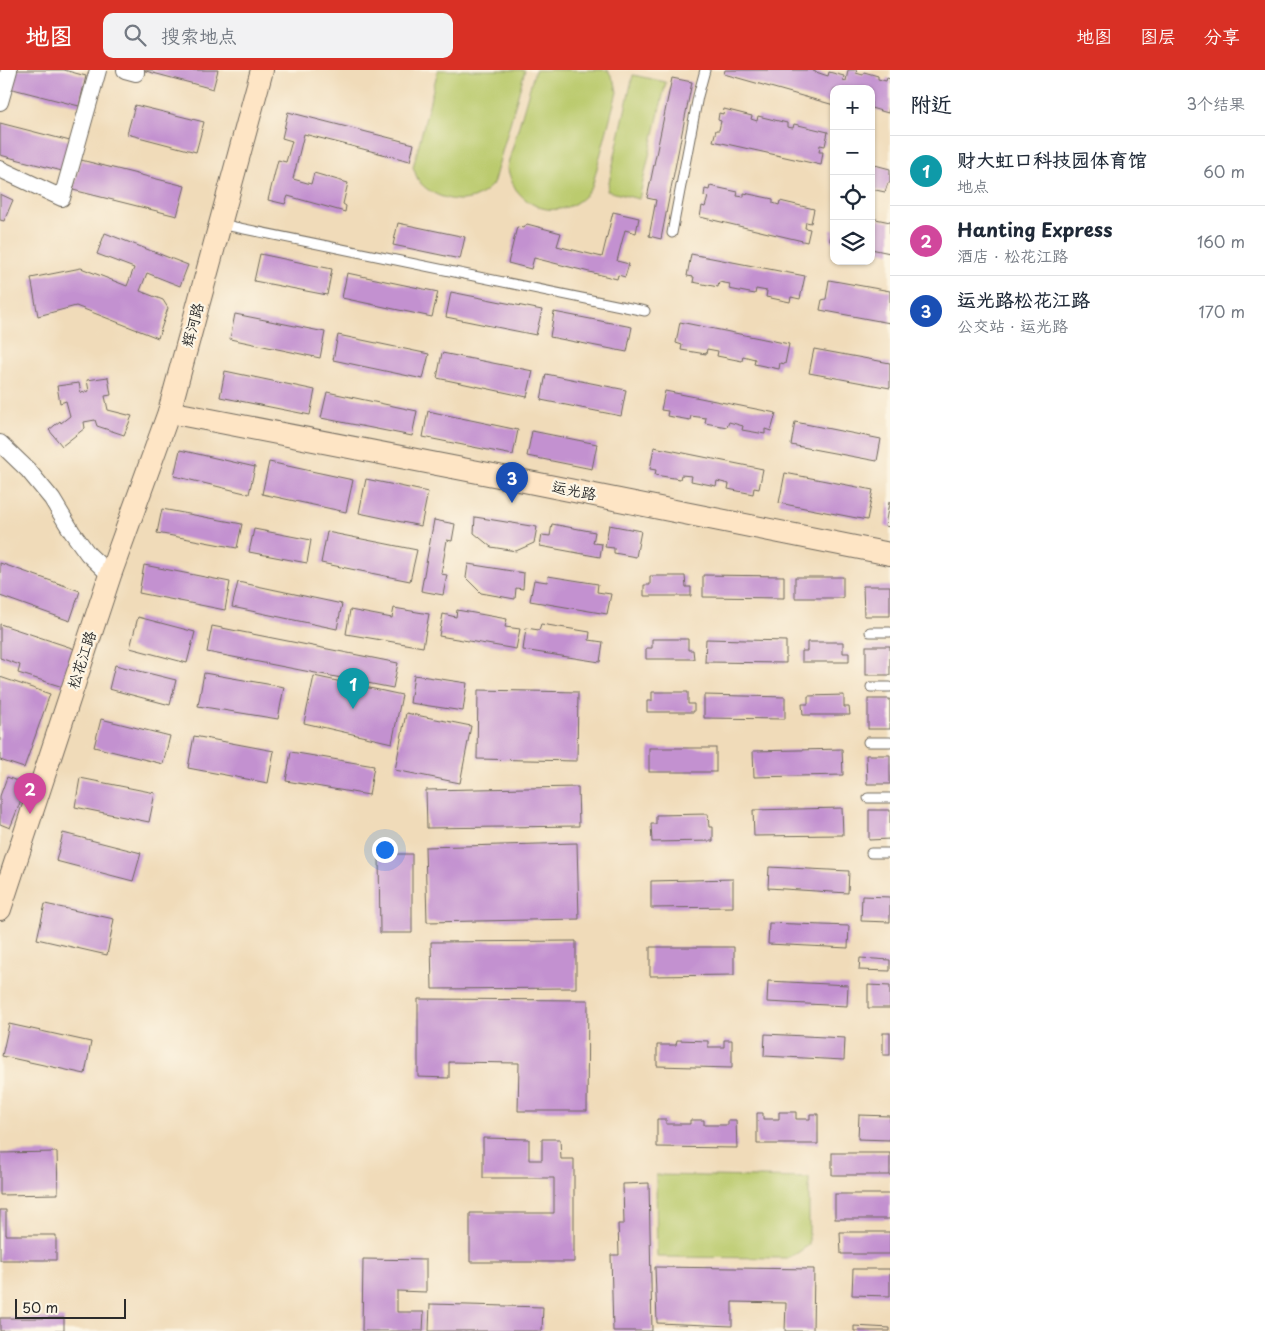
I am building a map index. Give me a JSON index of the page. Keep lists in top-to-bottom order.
{
  "streets": {
    "street": ["辉河路", "运光路", "松花江路"]
  },
  "crossings": [
    ["辉河路", "运光路"],
    ["辉河路", "松花江路"]
  ],
  "scale_bar": "50 m",
  "page": {
    "header": "地图",
    "search": "搜索地点",
    "nav": ["地图", "图层", "分享"],
    "heading": ["附近", "3个结果"],
    "map_buttons": ["+", "−"],
    "list": [
      {
        "mark": "1",
        "name": "财大虹口科技园体育馆",
        "note": "地点",
        "value": "60 m"
      },
      {
        "mark": "2",
        "name": "Hanting Express",
        "note": "酒店 · 松花江路",
        "value": "160 m"
      },
      {
        "mark": "3",
        "name": "运光路松花江路",
        "note": "公交站 · 运光路",
        "value": "170 m"
      }
    ],
    "pins": ["3", "1", "2"],
    "scale": "50 m"
  }
}
